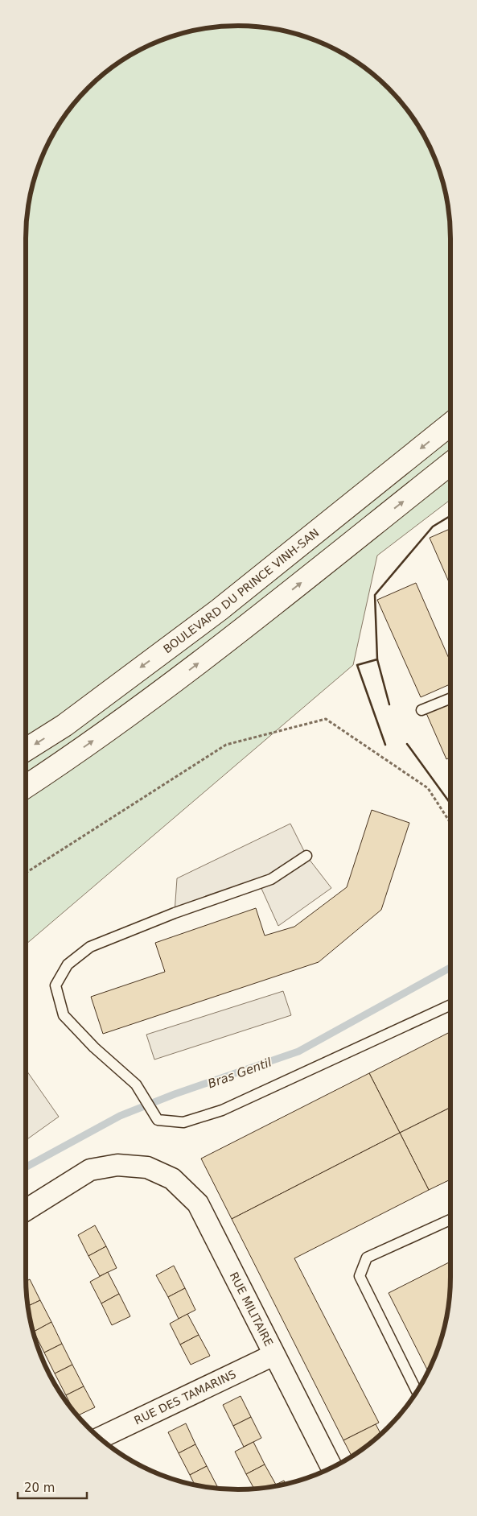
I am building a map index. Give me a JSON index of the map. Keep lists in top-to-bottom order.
{
  "streets": {
    "main road": ["BOULEVARD DU PRINCE VINH-SAN"],
    "street": ["RUE MILITAIRE", "RUE DES TAMARINS"]
  },
  "crossings": [
    ["RUE MILITAIRE", "RUE DES TAMARINS"]
  ],
  "water": ["Bras Gentil"],
  "scale_bar": "20 m"
}
